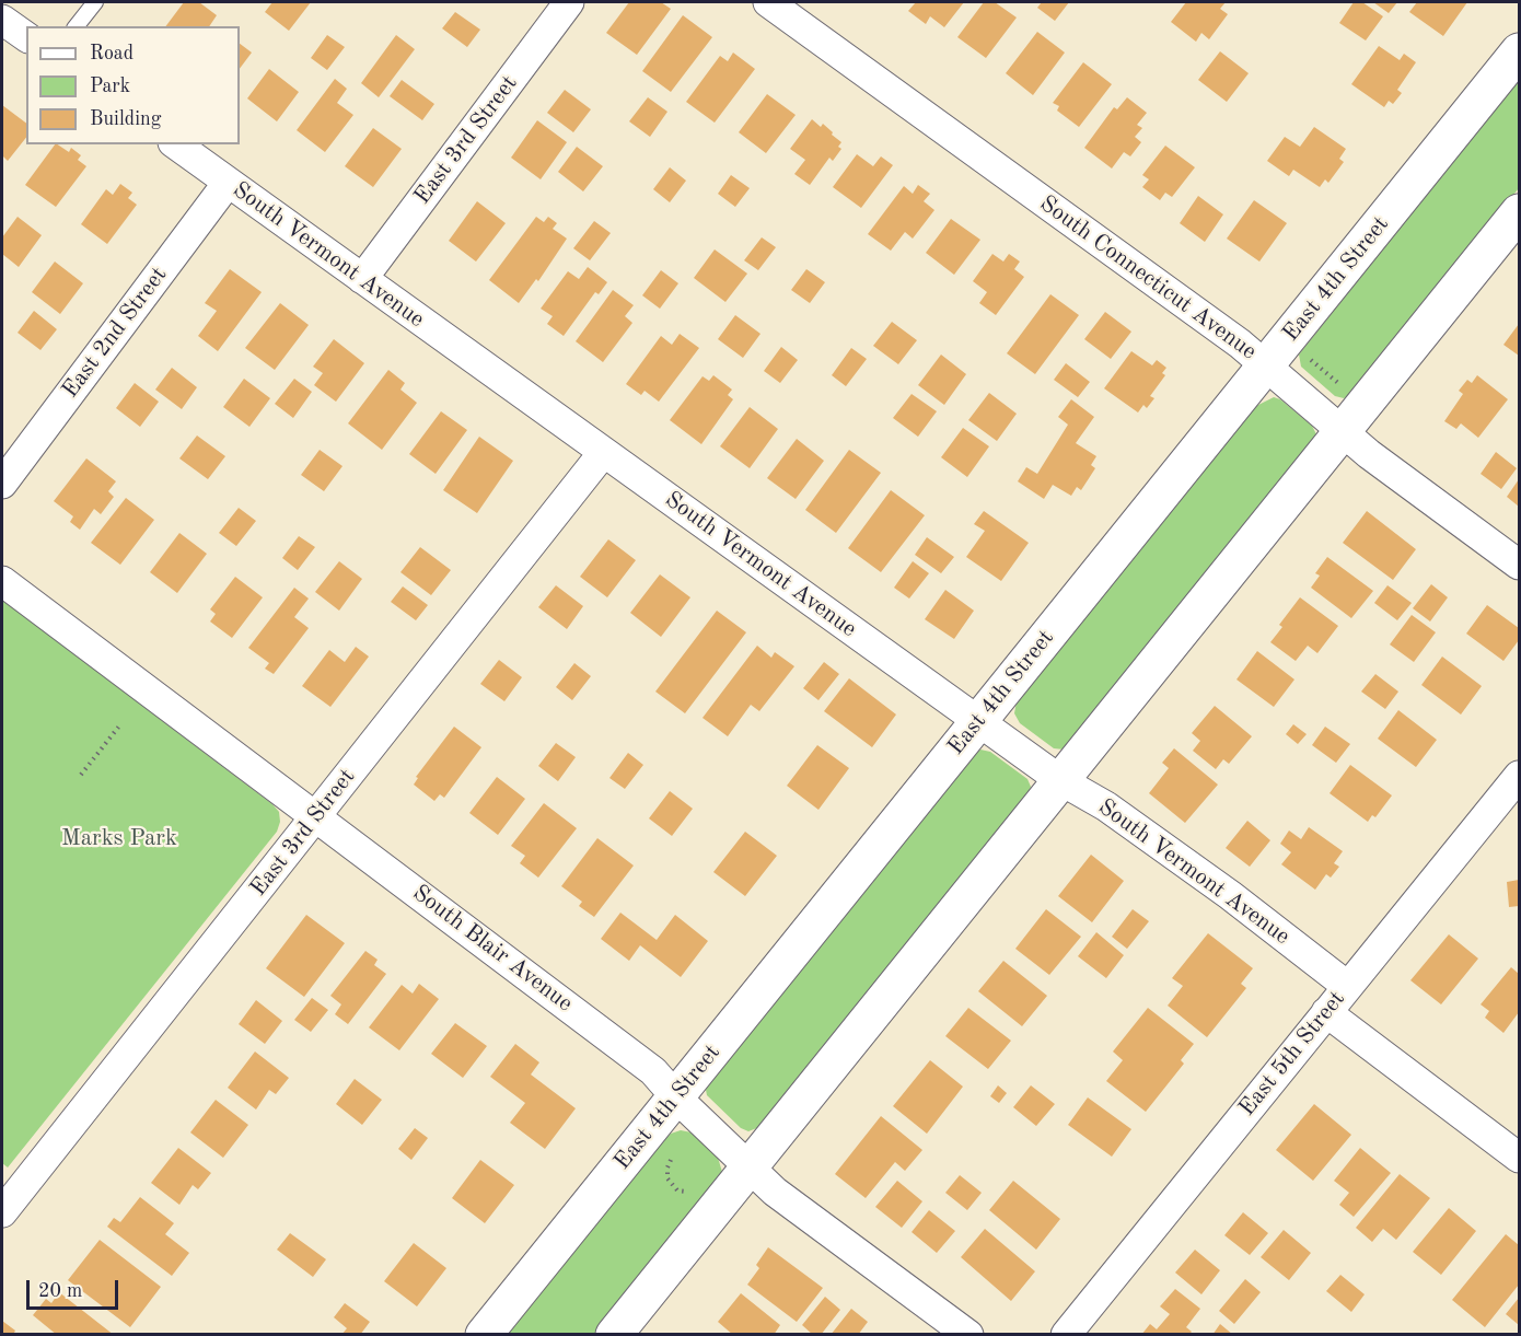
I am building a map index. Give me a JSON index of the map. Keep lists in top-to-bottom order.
{
  "streets": {
    "street": [
      "East 3rd Street",
      "South Vermont Avenue",
      "South Connecticut Avenue",
      "East 4th Street",
      "East 2nd Street",
      "South Blair Avenue",
      "East 5th Street"
    ]
  },
  "crossings": [
    ["East 3rd Street", "South Vermont Avenue"],
    ["East 3rd Street", "South Blair Avenue"],
    ["South Vermont Avenue", "East 4th Street"],
    ["South Vermont Avenue", "East 2nd Street"],
    ["South Vermont Avenue", "East 5th Street"],
    ["South Connecticut Avenue", "East 4th Street"],
    ["East 4th Street", "South Blair Avenue"]
  ],
  "parks": ["Marks Park"],
  "legend": ["Road", "Park", "Building"],
  "scale_bar": "20 m"
}
